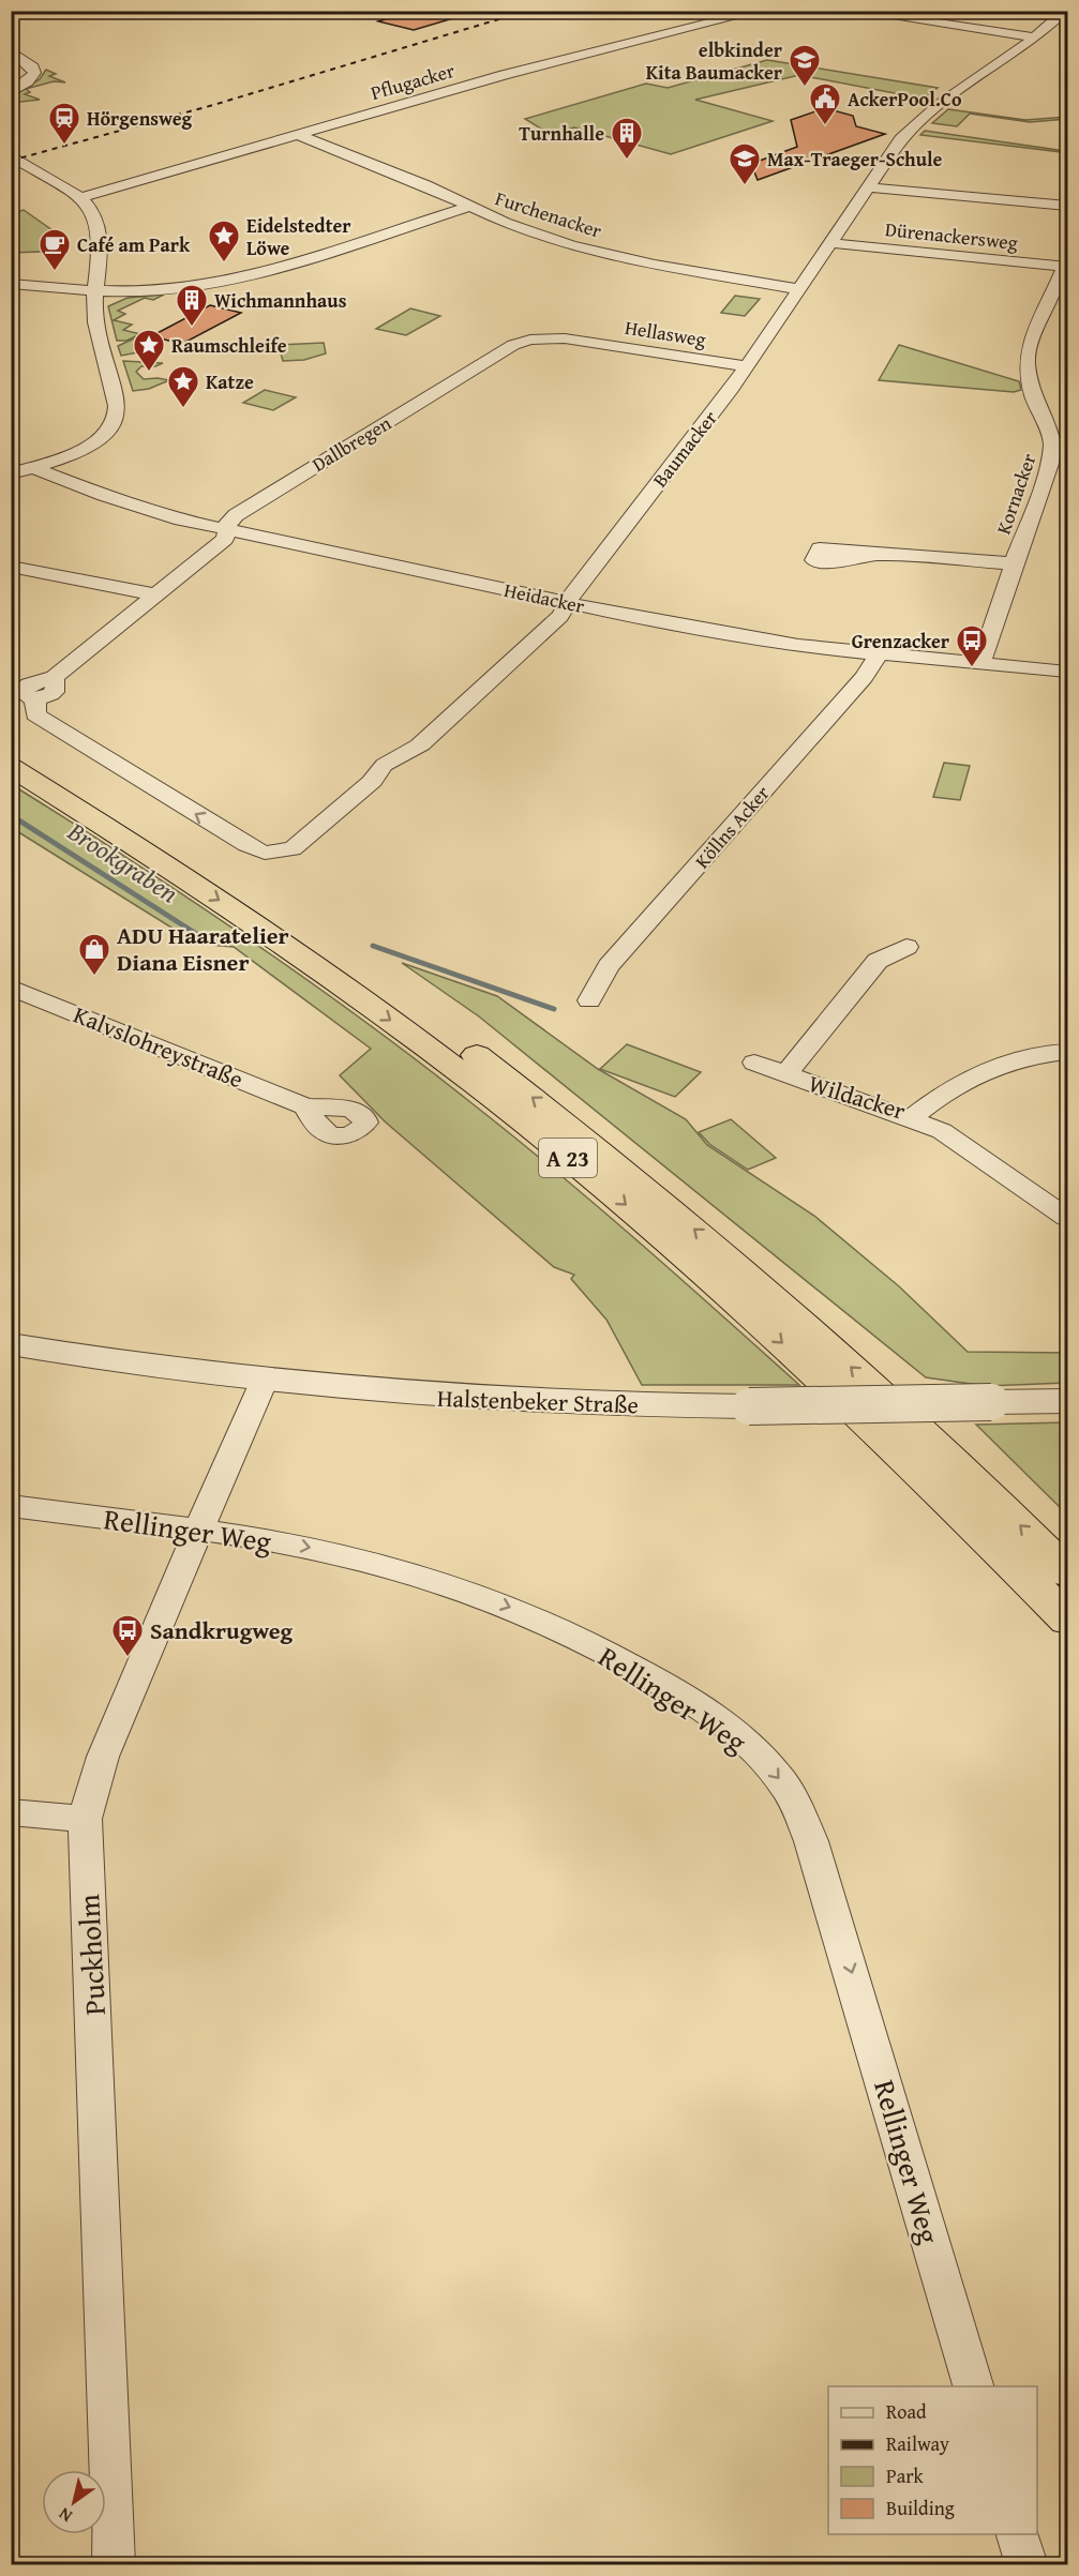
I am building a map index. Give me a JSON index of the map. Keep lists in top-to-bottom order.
{
  "streets": {
    "highway": ["A 23"],
    "street": [
      "Pflugacker",
      "Furchenacker",
      "Dürenackersweg",
      "Hellasweg",
      "Dallbregen",
      "Baumacker",
      "Kornacker",
      "Heidacker",
      "Köllns Acker",
      "Kalvslohreystraße",
      "Wildacker",
      "Halstenbeker Straße",
      "Rellinger Weg",
      "Puckholm"
    ]
  },
  "crossings": [
    ["Pflugacker", "Furchenacker"],
    ["Furchenacker", "Baumacker"],
    ["Dürenackersweg", "Baumacker"],
    ["Dürenackersweg", "Kornacker"],
    ["Hellasweg", "Dallbregen"],
    ["Hellasweg", "Baumacker"],
    ["Dallbregen", "Baumacker"],
    ["Dallbregen", "Heidacker"],
    ["Baumacker", "Heidacker"],
    ["Kornacker", "Heidacker"],
    ["Heidacker", "Köllns Acker"],
    ["Halstenbeker Straße", "Puckholm"],
    ["Rellinger Weg", "Puckholm"]
  ],
  "one_way": ["Rellinger Weg"],
  "water": ["Brookgraben"],
  "places": {
    "school or university": ["elbkinder Kita Baumacker", "Max-Traeger-Schule"],
    "public building": ["AckerPool.Co"],
    "station": ["Hörgensweg"],
    "building": ["Turnhalle", "Wichmannhaus"],
    "place": ["Eidelstedter Löwe", "Raumschleife", "Katze"],
    "cafe": ["Café am Park"],
    "bus stop": ["Grenzacker", "Sandkrugweg"],
    "shop": ["ADU Haaratelier Diana Eisner"]
  },
  "legend": [
    "Road",
    "Railway",
    "Park",
    "Building"
  ],
  "north": "bottom left"
}
